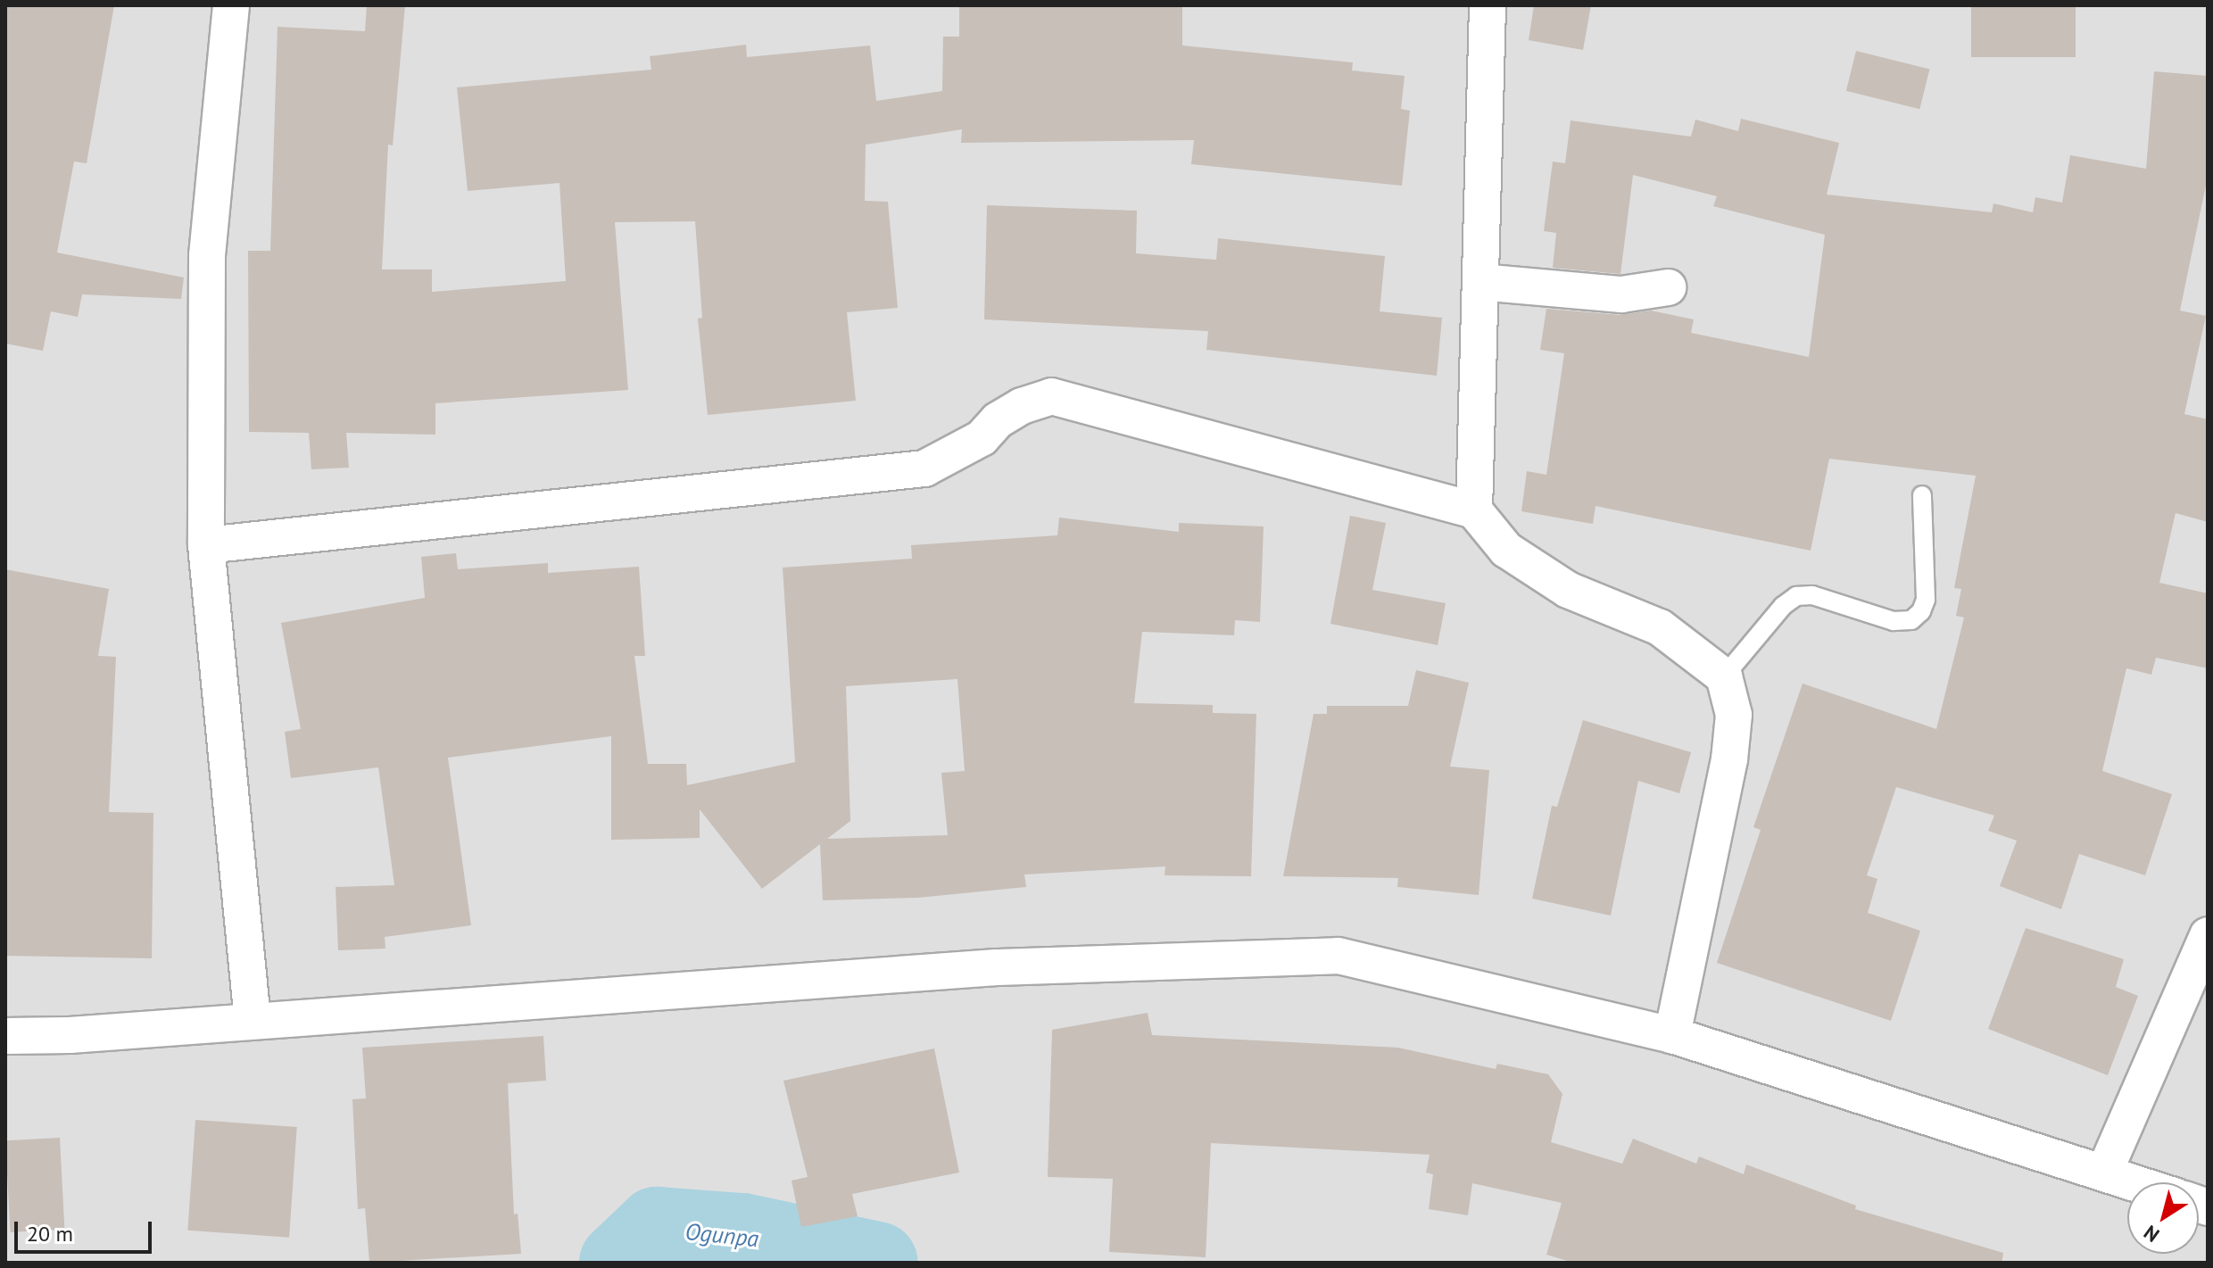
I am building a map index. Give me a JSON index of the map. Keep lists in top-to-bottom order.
{
  "water": ["Ogunpa"],
  "scale_bar": "20 m",
  "north": "bottom left"
}
